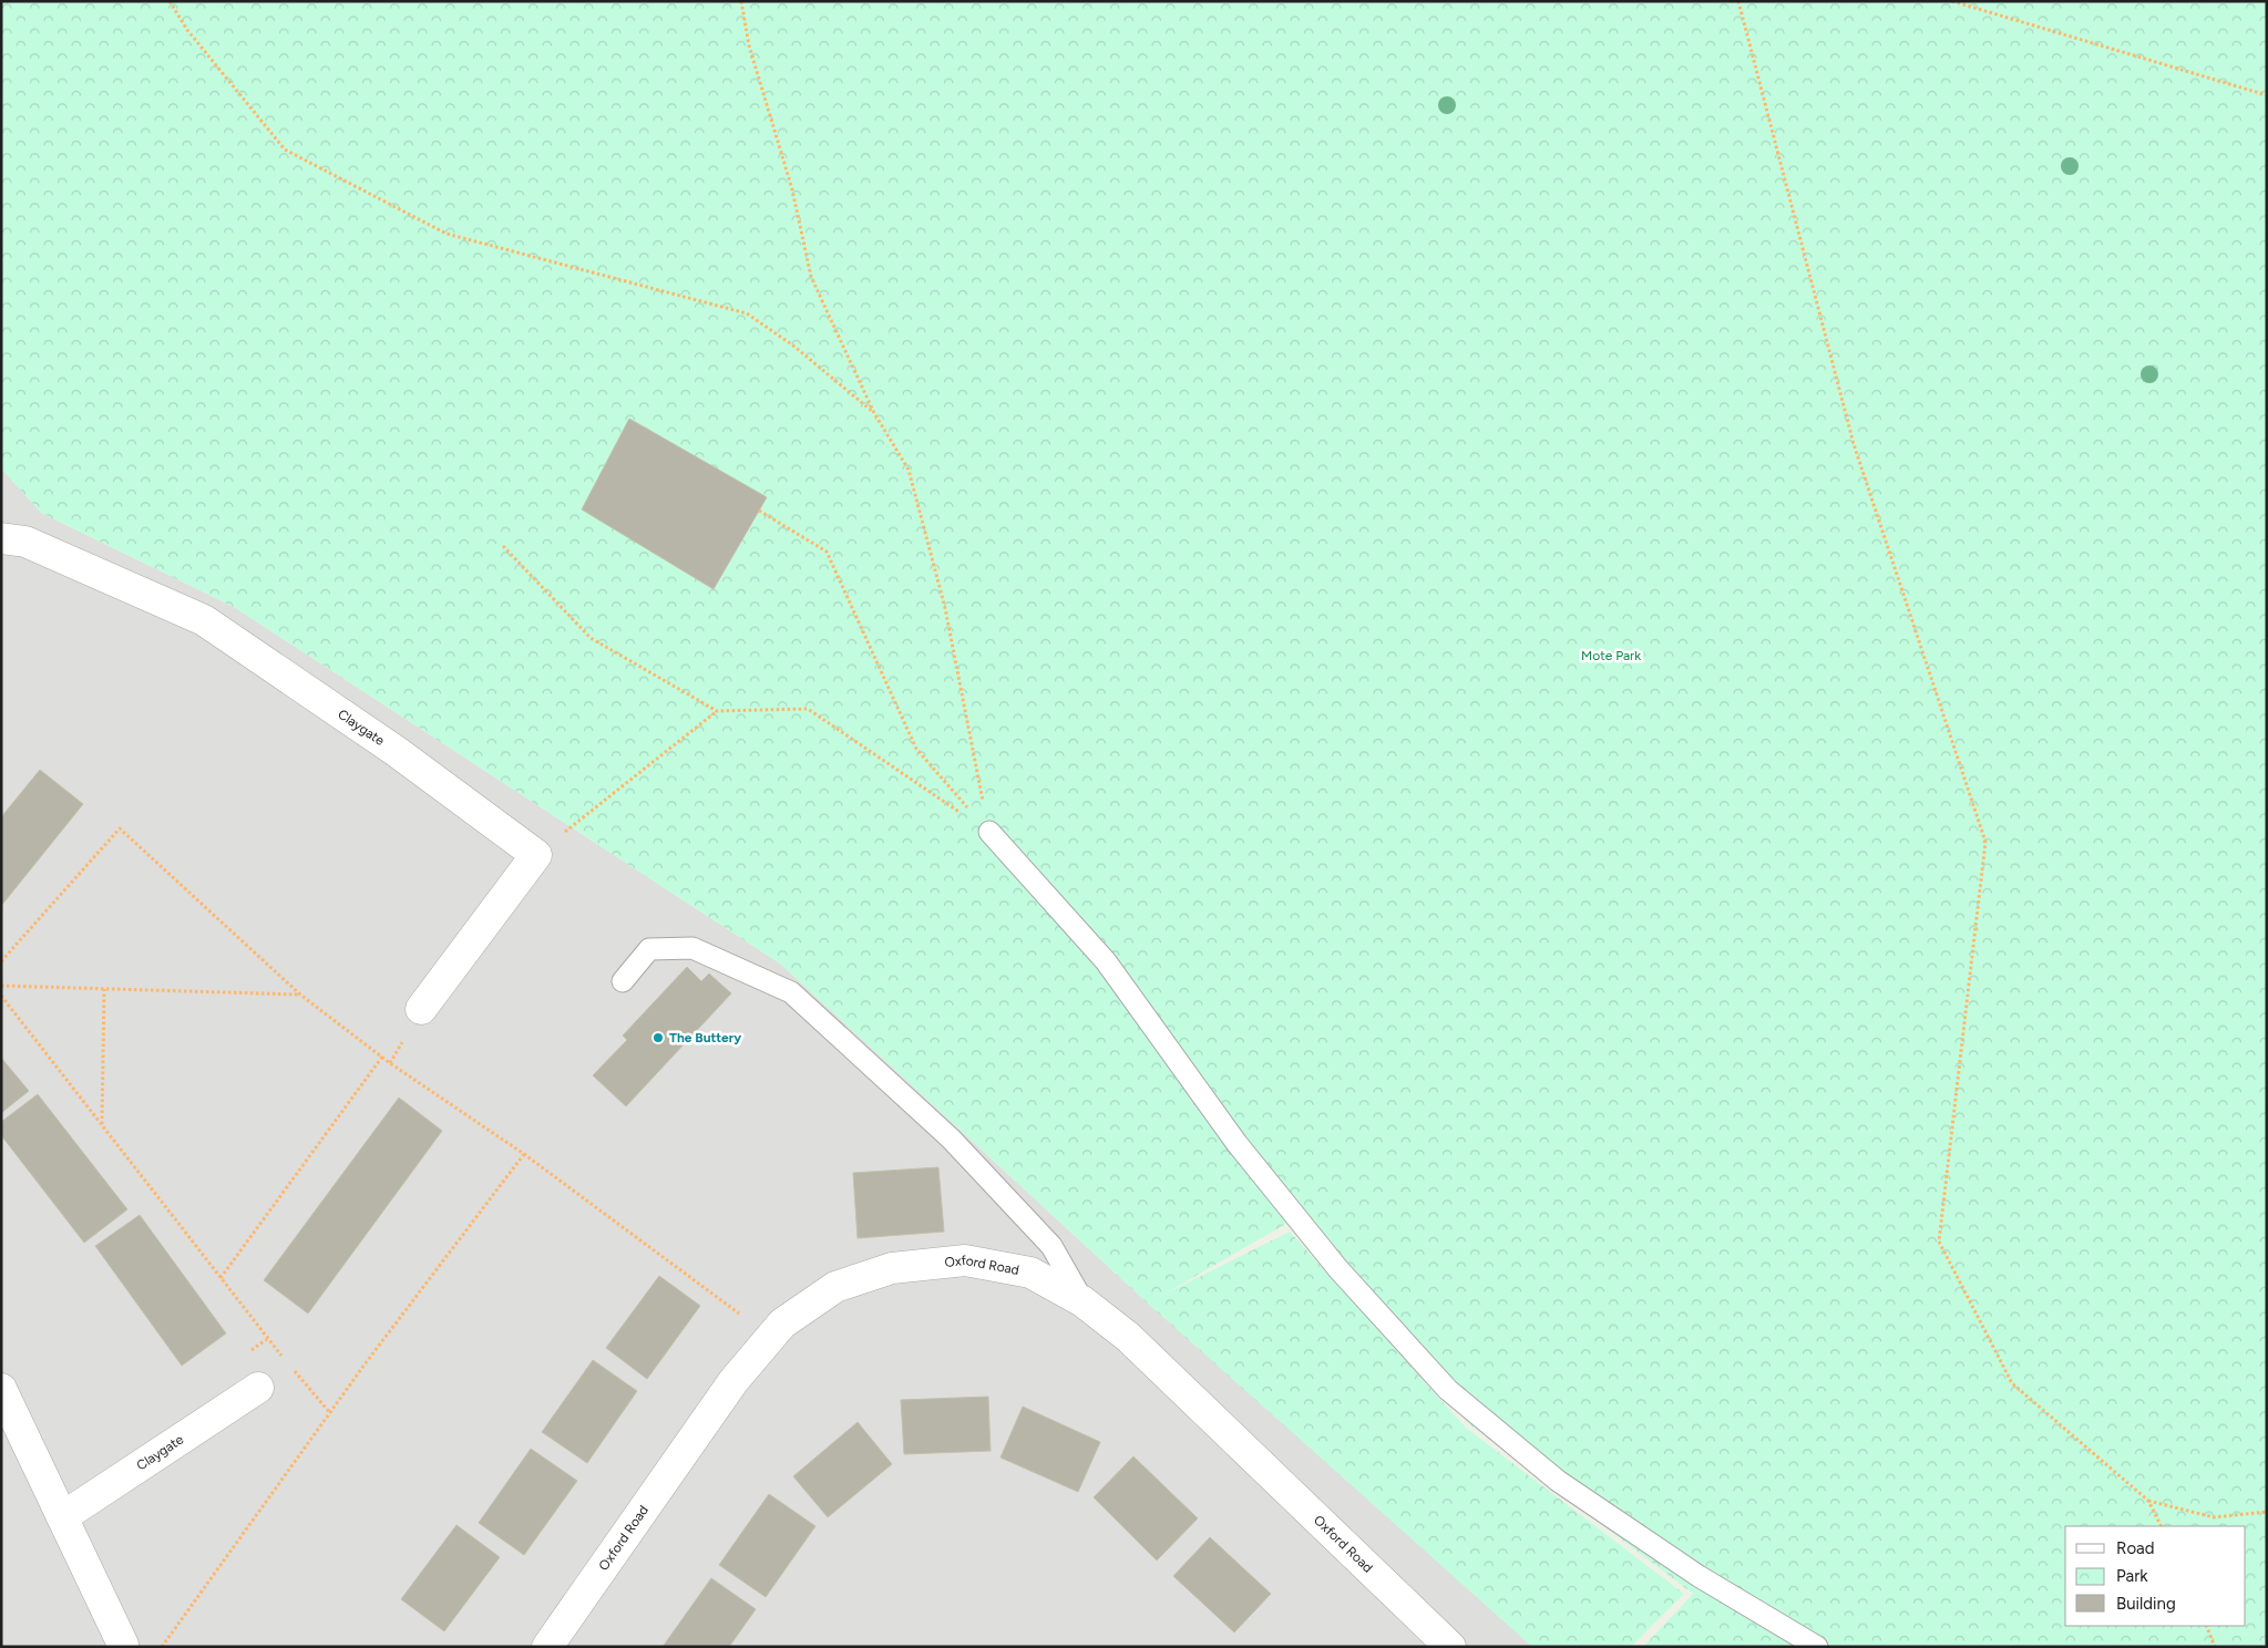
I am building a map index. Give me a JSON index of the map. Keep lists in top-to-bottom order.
{
  "streets": {
    "street": ["Claygate", "Oxford Road"]
  },
  "parks": ["Mote Park"],
  "places": ["The Buttery"],
  "legend": ["Road", "Park", "Building"]
}
